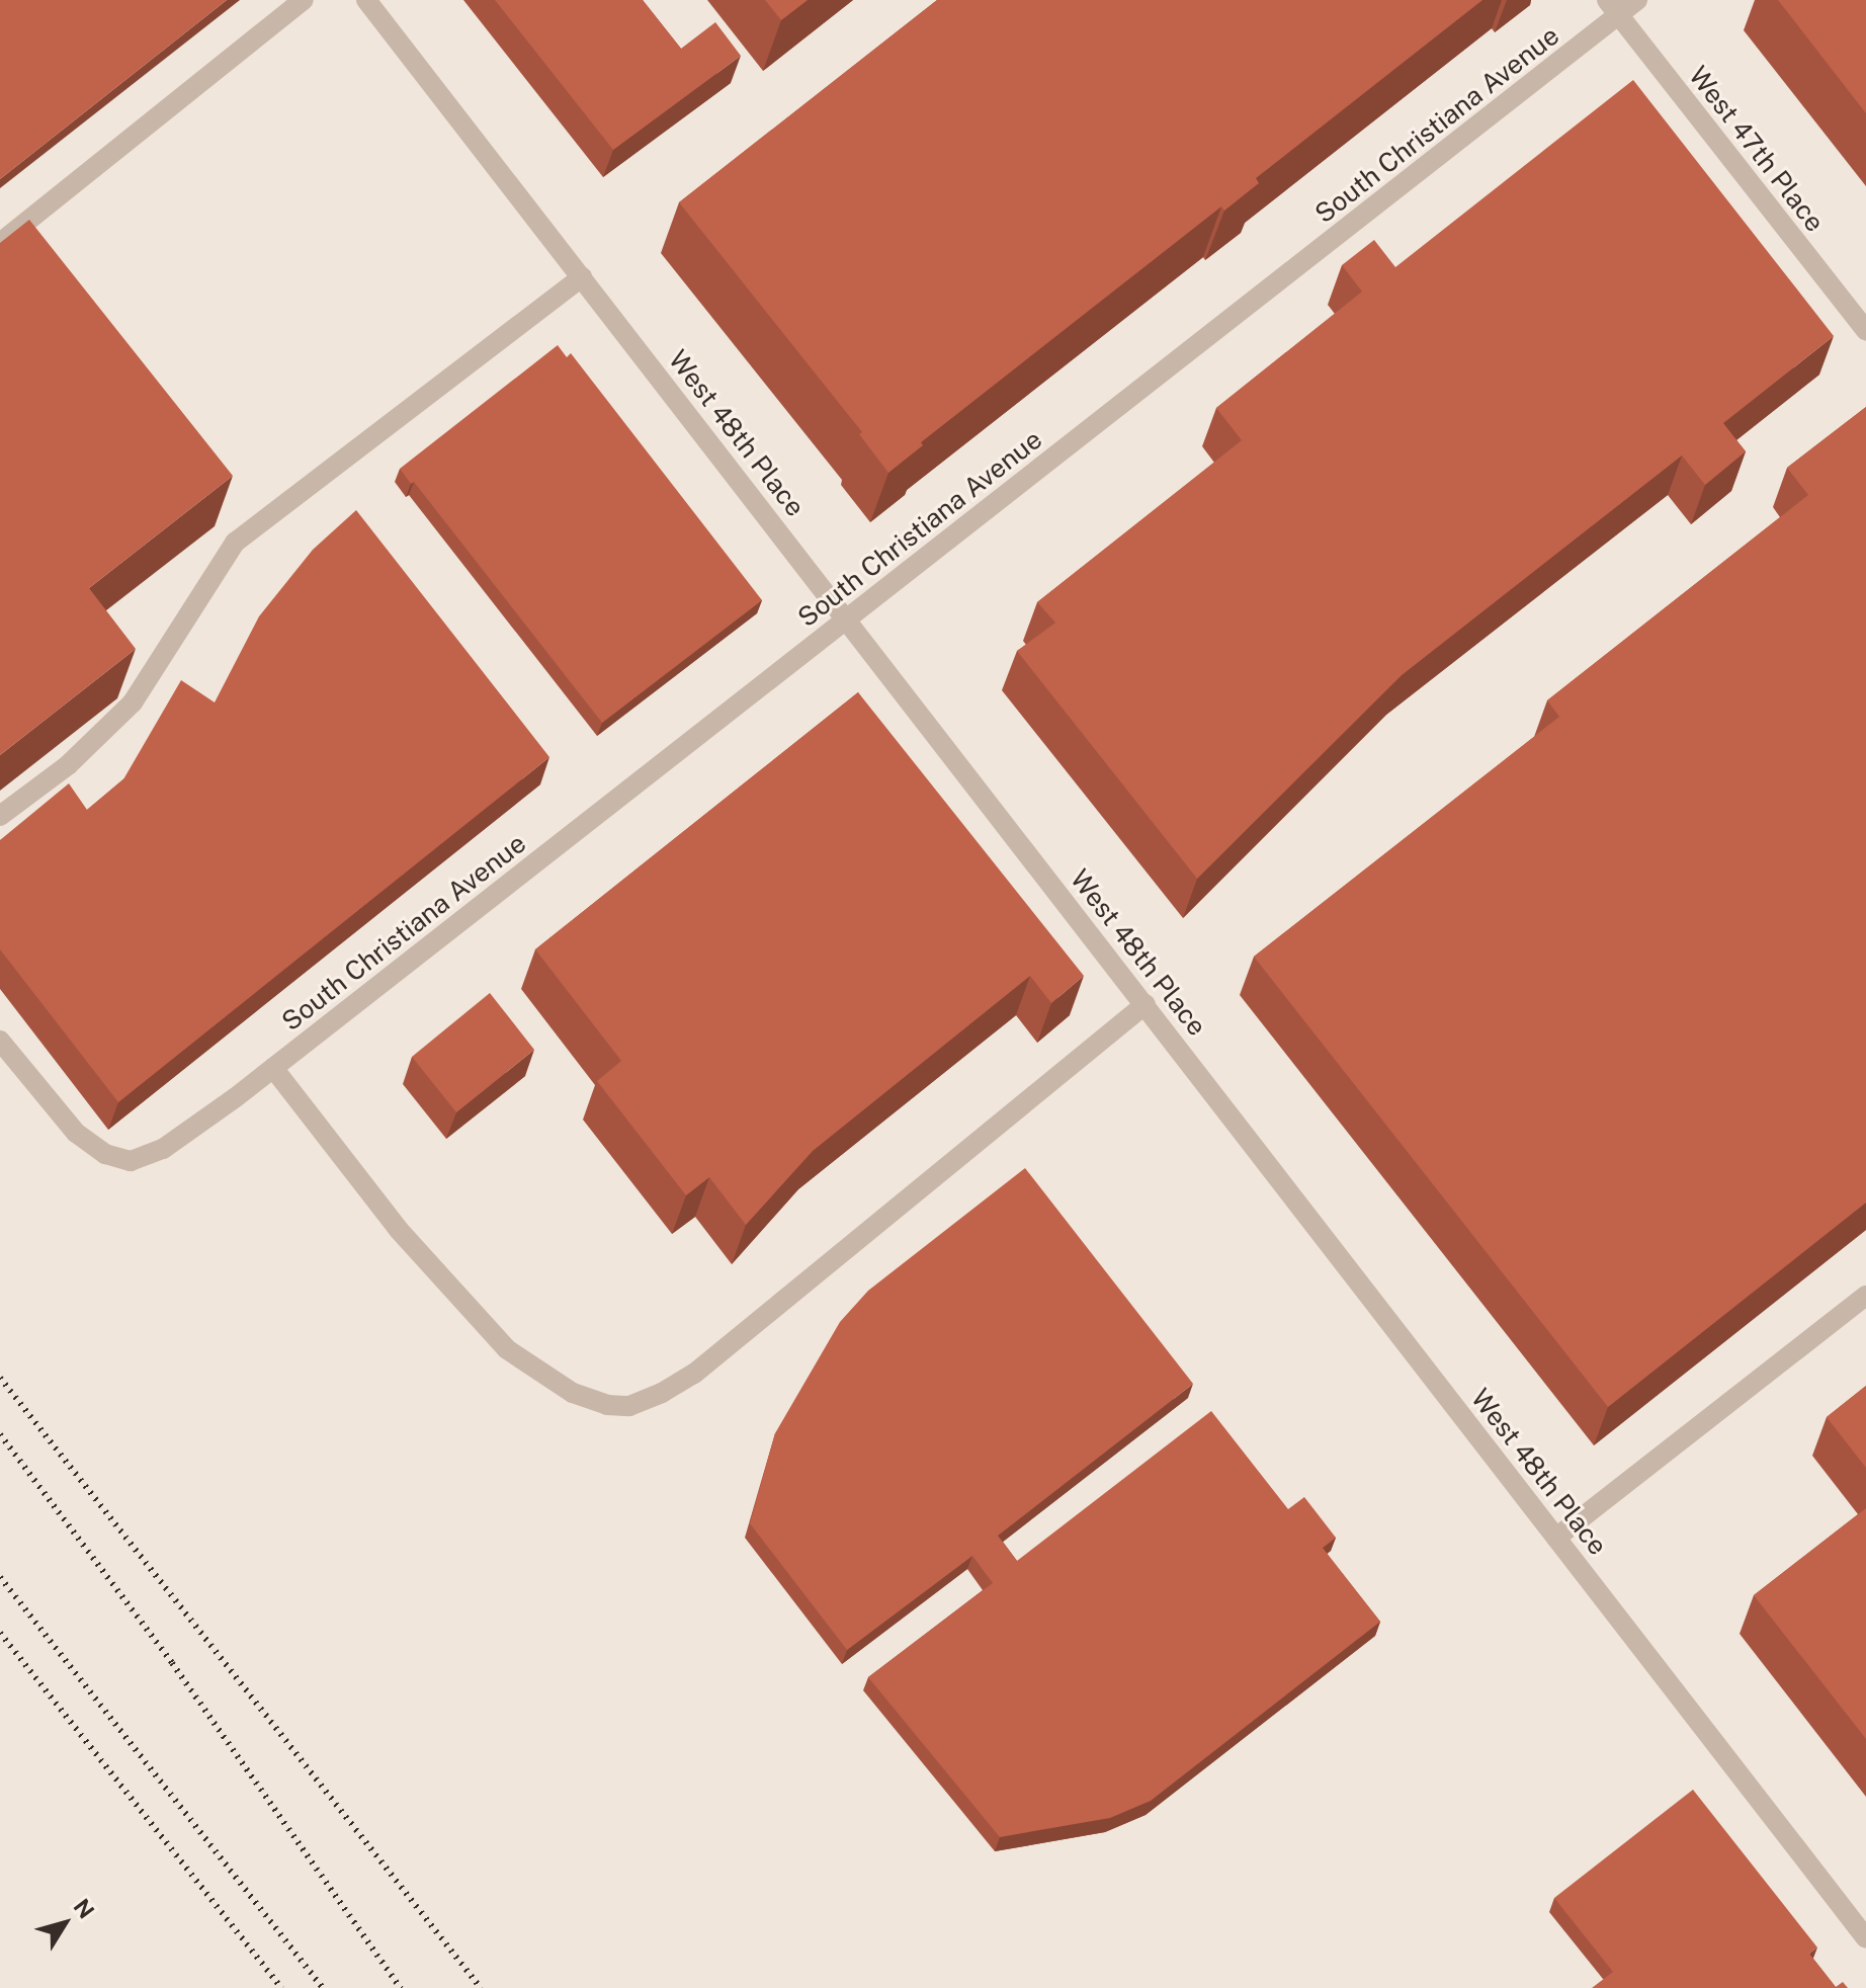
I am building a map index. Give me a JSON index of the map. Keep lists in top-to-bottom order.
{
  "streets": {
    "street": ["South Christiana Avenue", "West 47th Place", "West 48th Place"]
  },
  "crossings": [
    ["South Christiana Avenue", "West 47th Place"],
    ["South Christiana Avenue", "West 48th Place"]
  ],
  "north": "top right"
}
